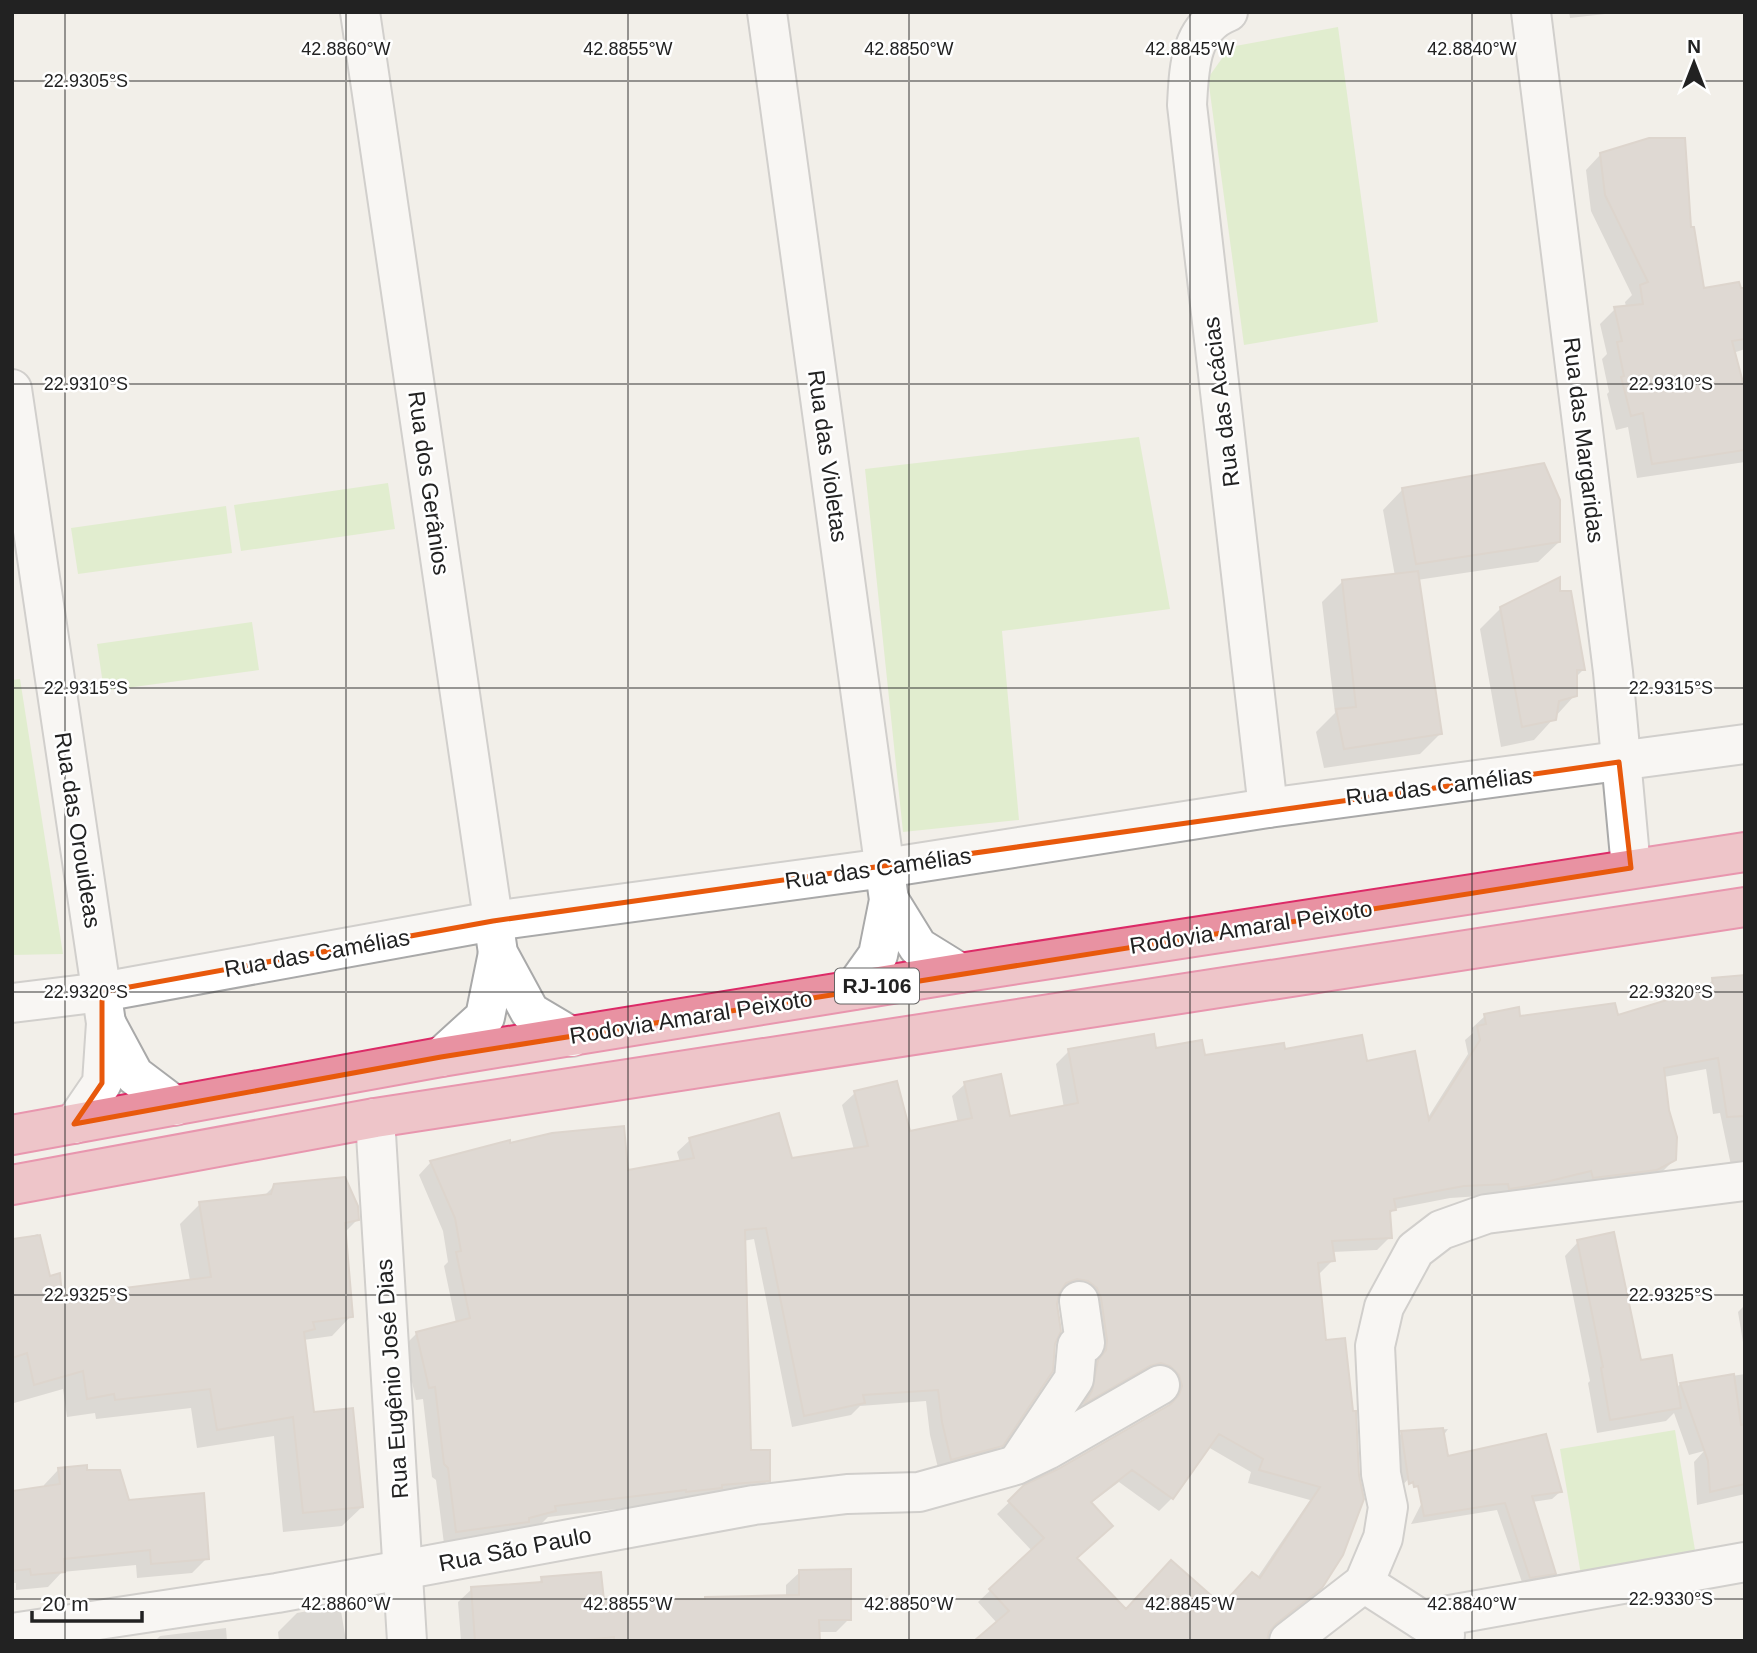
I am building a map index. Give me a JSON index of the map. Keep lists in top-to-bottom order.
{
  "streets": {
    "highway": ["Rodovia Amaral Peixoto", "RJ-106"],
    "street": [
      "Rua das Acácias",
      "Rua das Margaridas",
      "Rua das Violetas",
      "Rua dos Gerânios",
      "Rua das Camélias",
      "Rua das Orouideas",
      "Rua Eugênio José Dias",
      "Rua São Paulo"
    ]
  },
  "crossings": [
    ["Rua das Acácias", "Rua das Camélias"],
    ["Rua das Margaridas", "Rua das Camélias"],
    ["Rua das Margaridas", "Rodovia Amaral Peixoto"],
    ["Rua das Violetas", "Rua das Camélias"],
    ["Rua das Violetas", "Rodovia Amaral Peixoto"],
    ["Rua dos Gerânios", "Rua das Camélias"],
    ["Rua dos Gerânios", "Rodovia Amaral Peixoto"],
    ["Rua das Camélias", "Rua das Orouideas"],
    ["Rua das Orouideas", "Rodovia Amaral Peixoto"],
    ["RJ-106", "Rua Eugênio José Dias"],
    ["Rua Eugênio José Dias", "Rua São Paulo"]
  ],
  "scale_bar": "20 m",
  "north": "top",
  "coordinates": [
    "42.8860°W",
    "42.8855°W",
    "42.8850°W",
    "42.8845°W",
    "42.8840°W",
    "22.9305°S",
    "22.9310°S",
    "22.9315°S",
    "22.9320°S",
    "22.9325°S",
    "22.9330°S"
  ]
}
